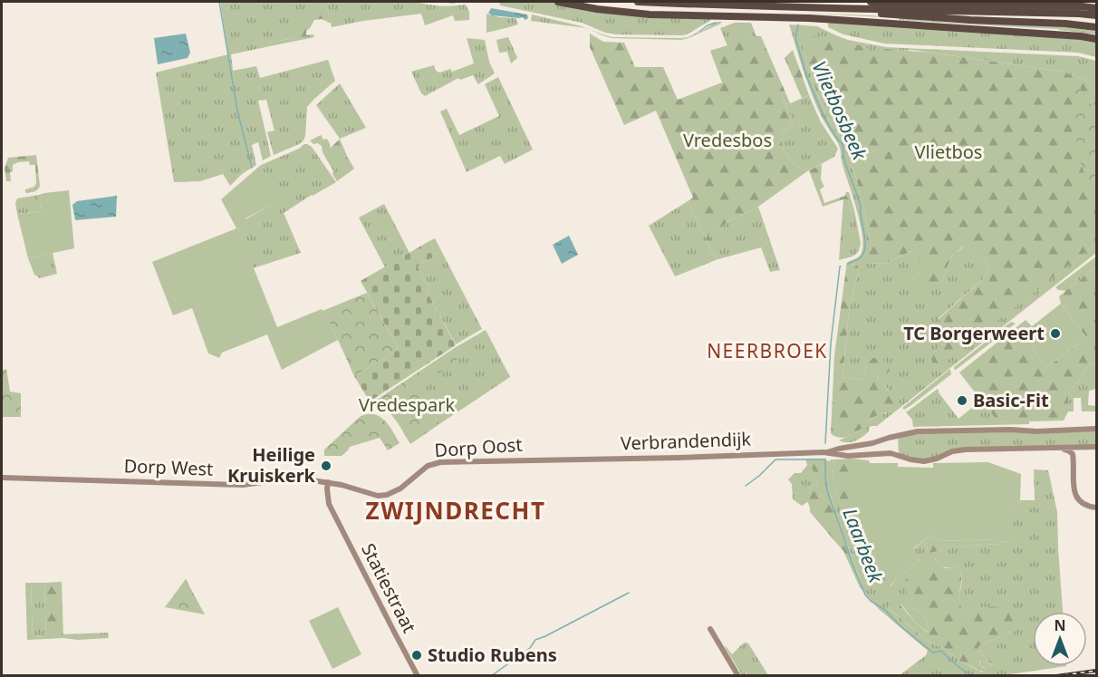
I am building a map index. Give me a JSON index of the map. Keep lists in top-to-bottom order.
{
  "streets": {
    "main road": [
      "Verbrandendijk",
      "Dorp Oost",
      "Dorp West",
      "Statiestraat"
    ]
  },
  "crossings": [
    ["Verbrandendijk", "Dorp Oost"],
    ["Dorp Oost", "Dorp West"],
    ["Dorp Oost", "Statiestraat"],
    ["Dorp West", "Statiestraat"]
  ],
  "districts": ["NEERBROEK", "ZWIJNDRECHT"],
  "water": ["Vlietbosbeek", "Laarbeek"],
  "parks": ["Vredesbos", "Vlietbos", "Vredespark"],
  "places": [
    "TC Borgerweert",
    "Basic-Fit",
    "Heilige Kruiskerk",
    "Studio Rubens"
  ],
  "north": "top"
}
